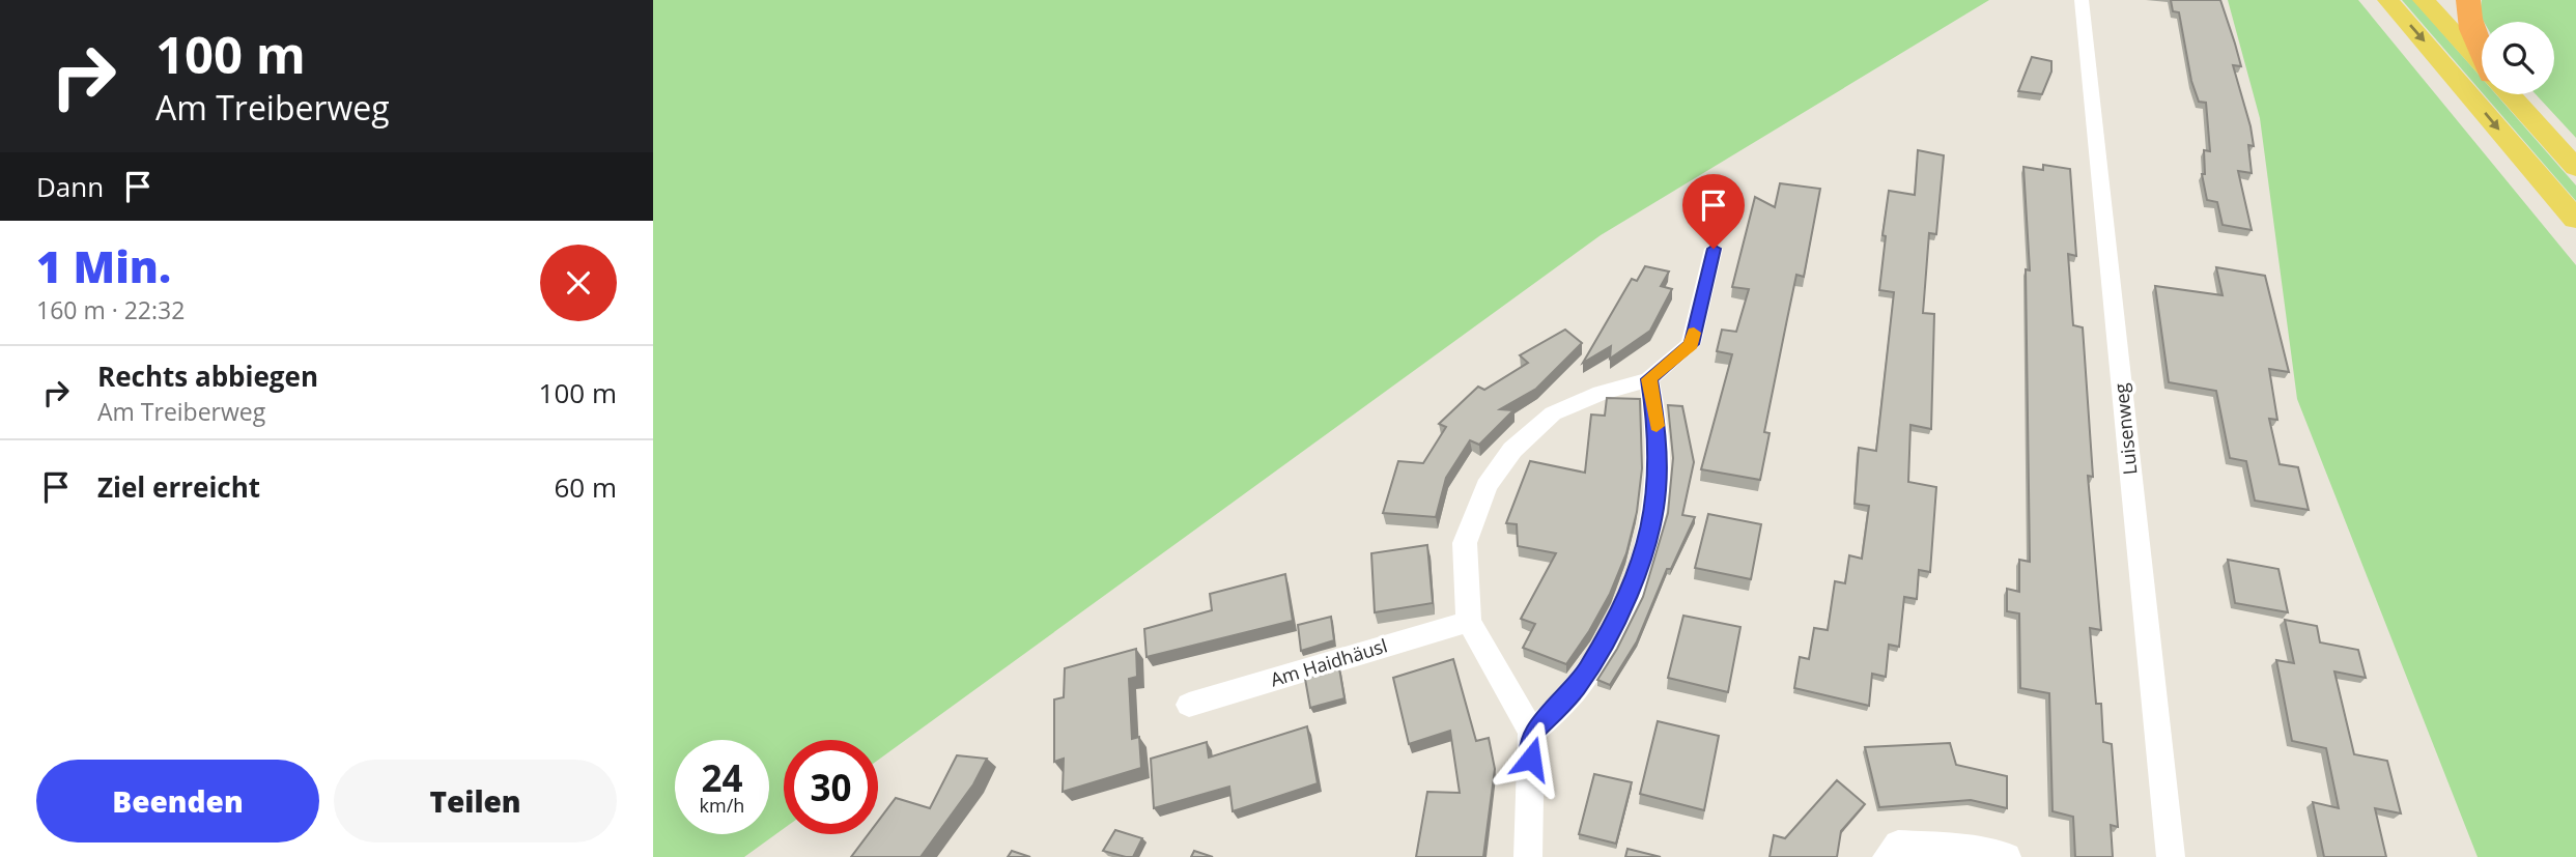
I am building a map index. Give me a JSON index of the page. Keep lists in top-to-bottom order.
{
  "streets": {
    "street": ["Luisenweg", "Am Haidhäusl"]
  },
  "page": {
    "turn": ["100 m", "Am Treiberweg"],
    "then": "Dann",
    "heading": ["1 Min.", "160 m · 22:32"],
    "list": [
      {
        "name": "Rechts abbiegen",
        "note": "Am Treiberweg",
        "value": "100 m"
      },
      {
        "name": "Ziel erreicht",
        "value": "60 m"
      }
    ],
    "speed": "24 km/h",
    "limit": "30",
    "buttons": ["Beenden", "Teilen"]
  }
}
